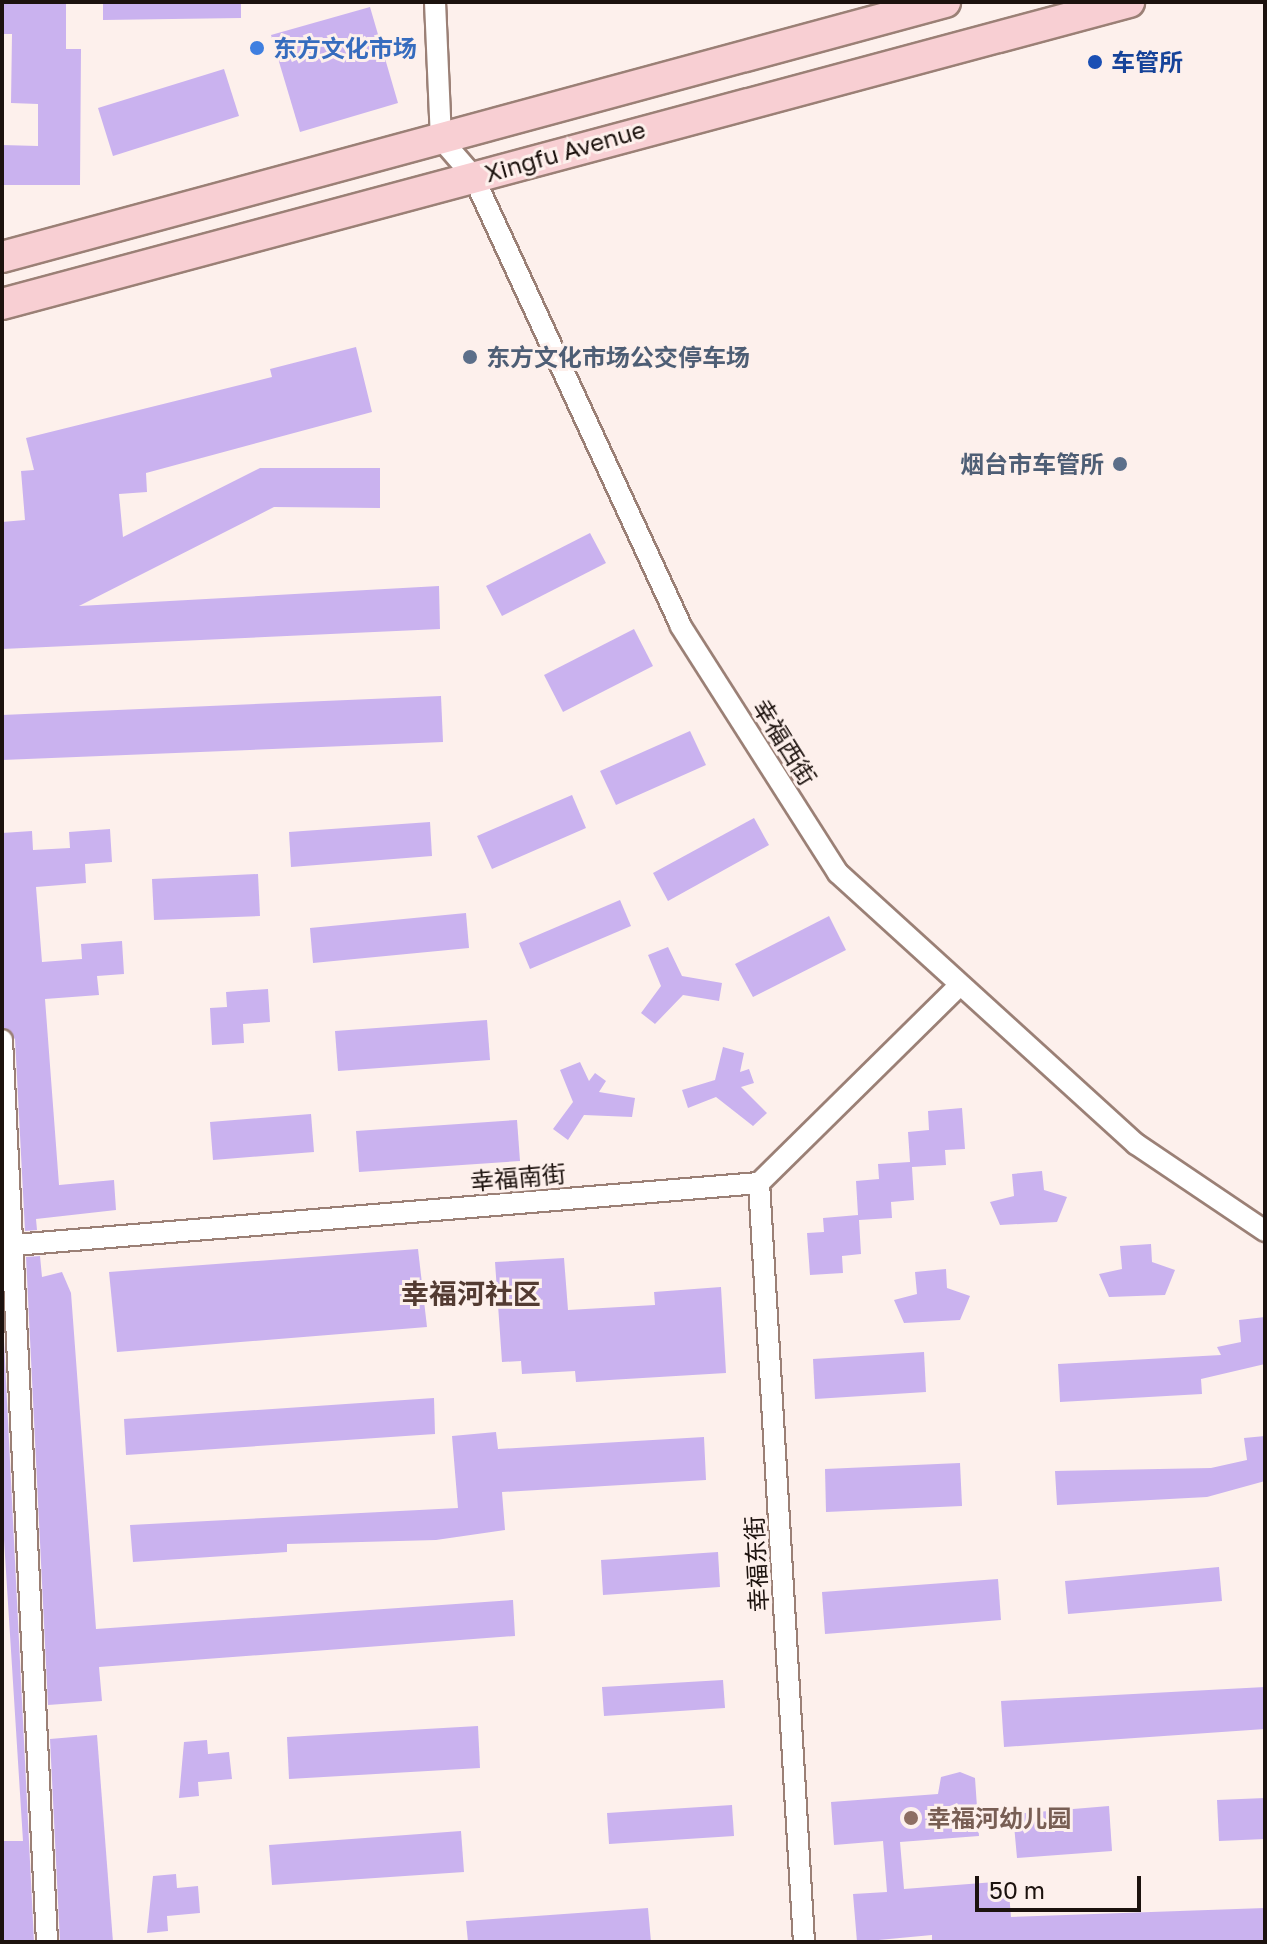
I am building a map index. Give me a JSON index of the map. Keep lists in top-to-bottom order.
{
  "streets": {
    "main road": ["Xingfu Avenue"],
    "street": ["幸福西街", "幸福南街", "幸福东街"]
  },
  "crossings": [
    ["Xingfu Avenue", "幸福西街"],
    ["幸福南街", "幸福东街"]
  ],
  "districts": ["幸福河社区"],
  "places": [
    "东方文化市场",
    "车管所",
    "东方文化市场公交停车场",
    "烟台市车管所",
    "幸福河幼儿园"
  ],
  "scale_bar": "50 m"
}
